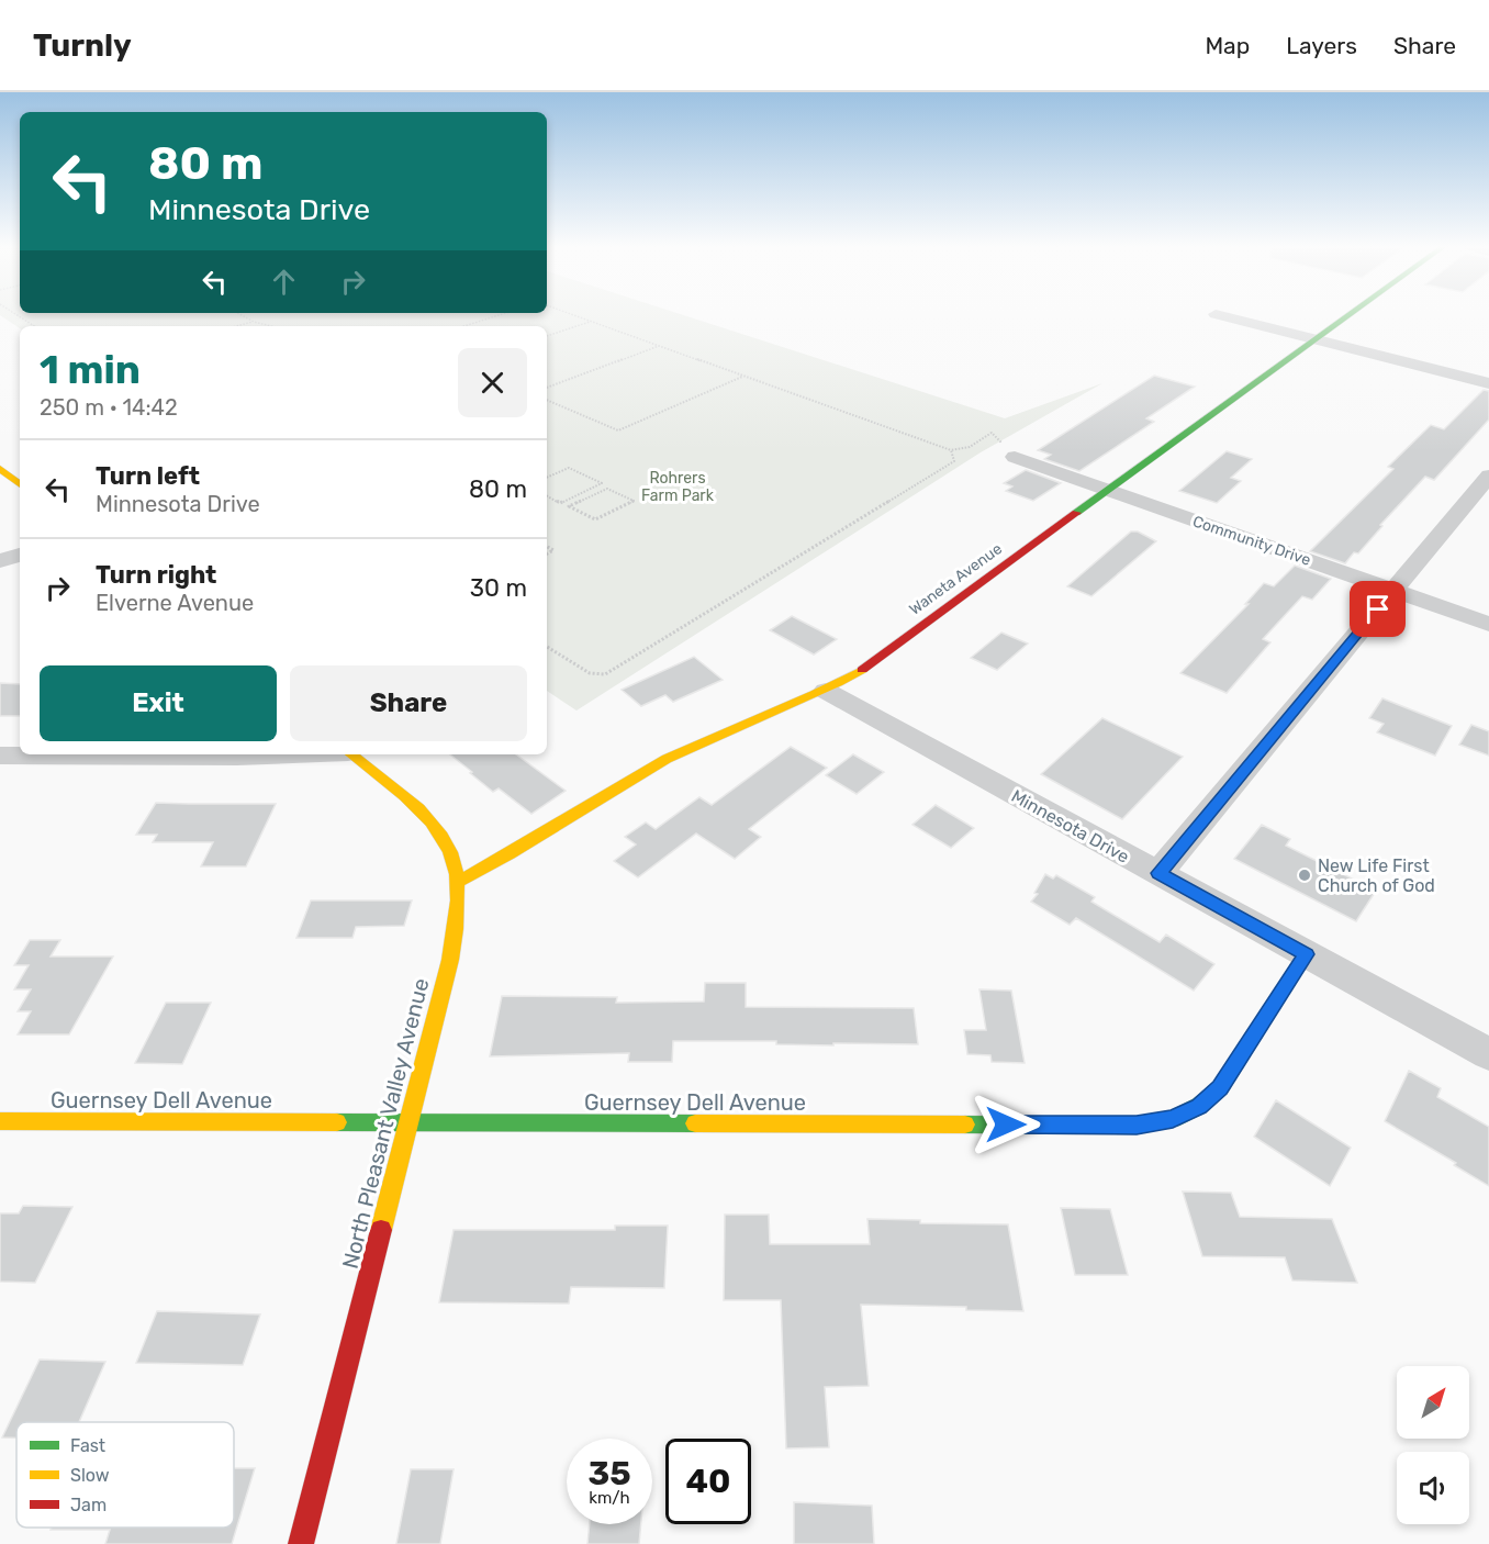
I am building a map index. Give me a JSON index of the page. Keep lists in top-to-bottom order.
{
  "streets": {
    "street": [
      "Community Drive",
      "Waneta Avenue",
      "Minnesota Drive",
      "Guernsey Dell Avenue",
      "North Pleasant Valley Avenue"
    ]
  },
  "crossings": [
    ["Community Drive", "Waneta Avenue"],
    ["Waneta Avenue", "Minnesota Drive"],
    ["Waneta Avenue", "North Pleasant Valley Avenue"],
    ["Minnesota Drive", "Guernsey Dell Avenue"],
    ["Guernsey Dell Avenue", "North Pleasant Valley Avenue"]
  ],
  "parks": ["Rohrers Farm Park"],
  "places": ["New Life First Church of God"],
  "legend": ["Fast", "Slow", "Jam"],
  "north": "top right",
  "page": {
    "header": "Turnly",
    "nav": ["Map", "Layers", "Share"],
    "turn": ["80 m", "Minnesota Drive"],
    "heading": ["1 min", "250 m · 14:42"],
    "list": [
      {
        "name": "Turn left",
        "note": "Minnesota Drive",
        "value": "80 m"
      },
      {
        "name": "Turn right",
        "note": "Elverne Avenue",
        "value": "30 m"
      }
    ],
    "buttons": ["Exit", "Share"],
    "speed": "35 km/h",
    "limit": "40"
  }
}
